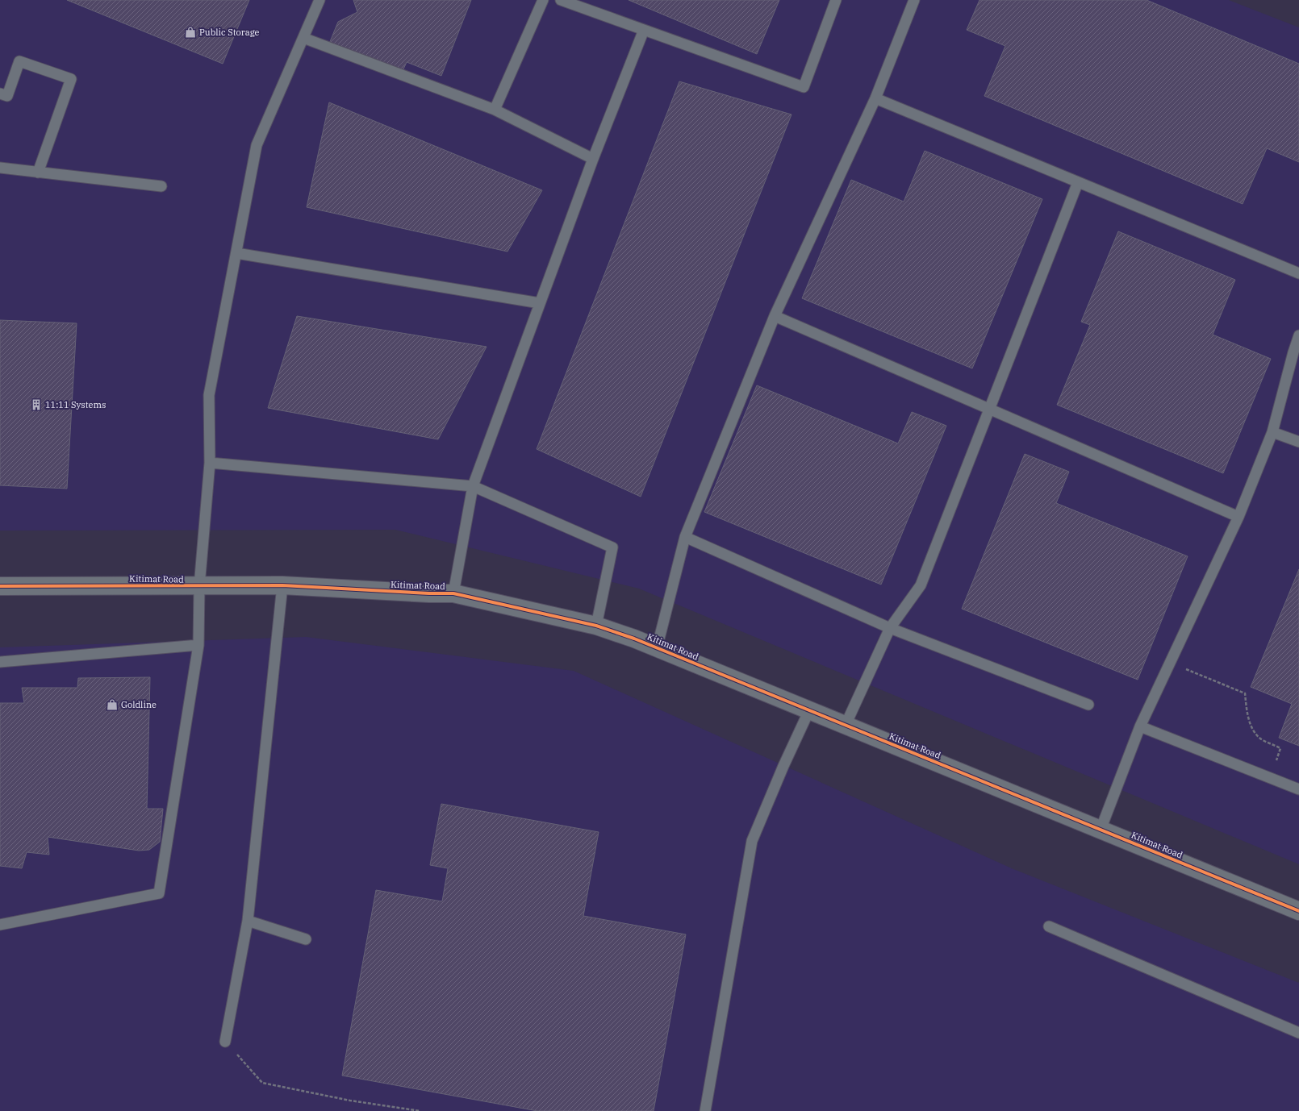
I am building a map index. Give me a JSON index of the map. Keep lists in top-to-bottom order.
{
  "streets": {
    "street": ["Kitimat Road"]
  },
  "places": {
    "shop": ["Public Storage", "Goldline"],
    "building": ["11:11 Systems"]
  }
}
